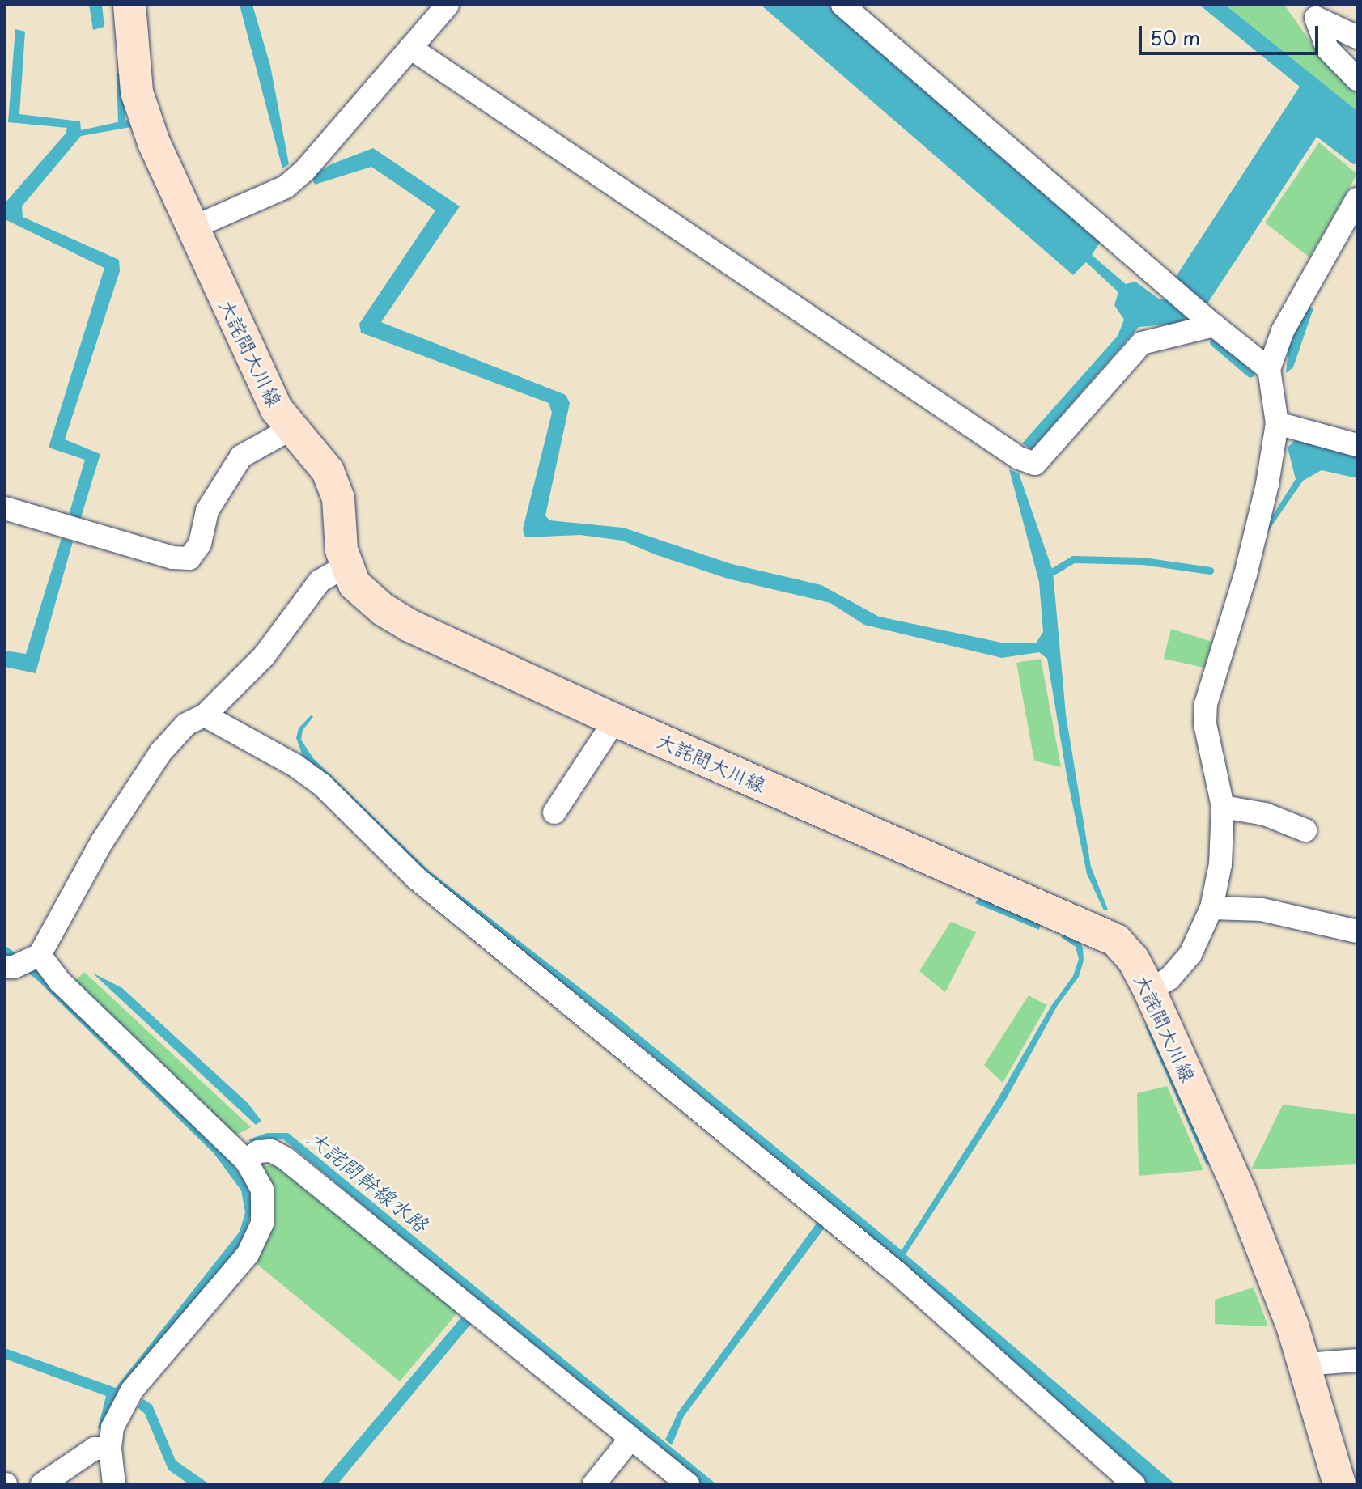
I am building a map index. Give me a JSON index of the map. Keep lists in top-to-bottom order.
{
  "streets": {
    "main road": ["大詫間大川線"]
  },
  "water": ["大詫間幹線水路"],
  "scale_bar": "50 m"
}
